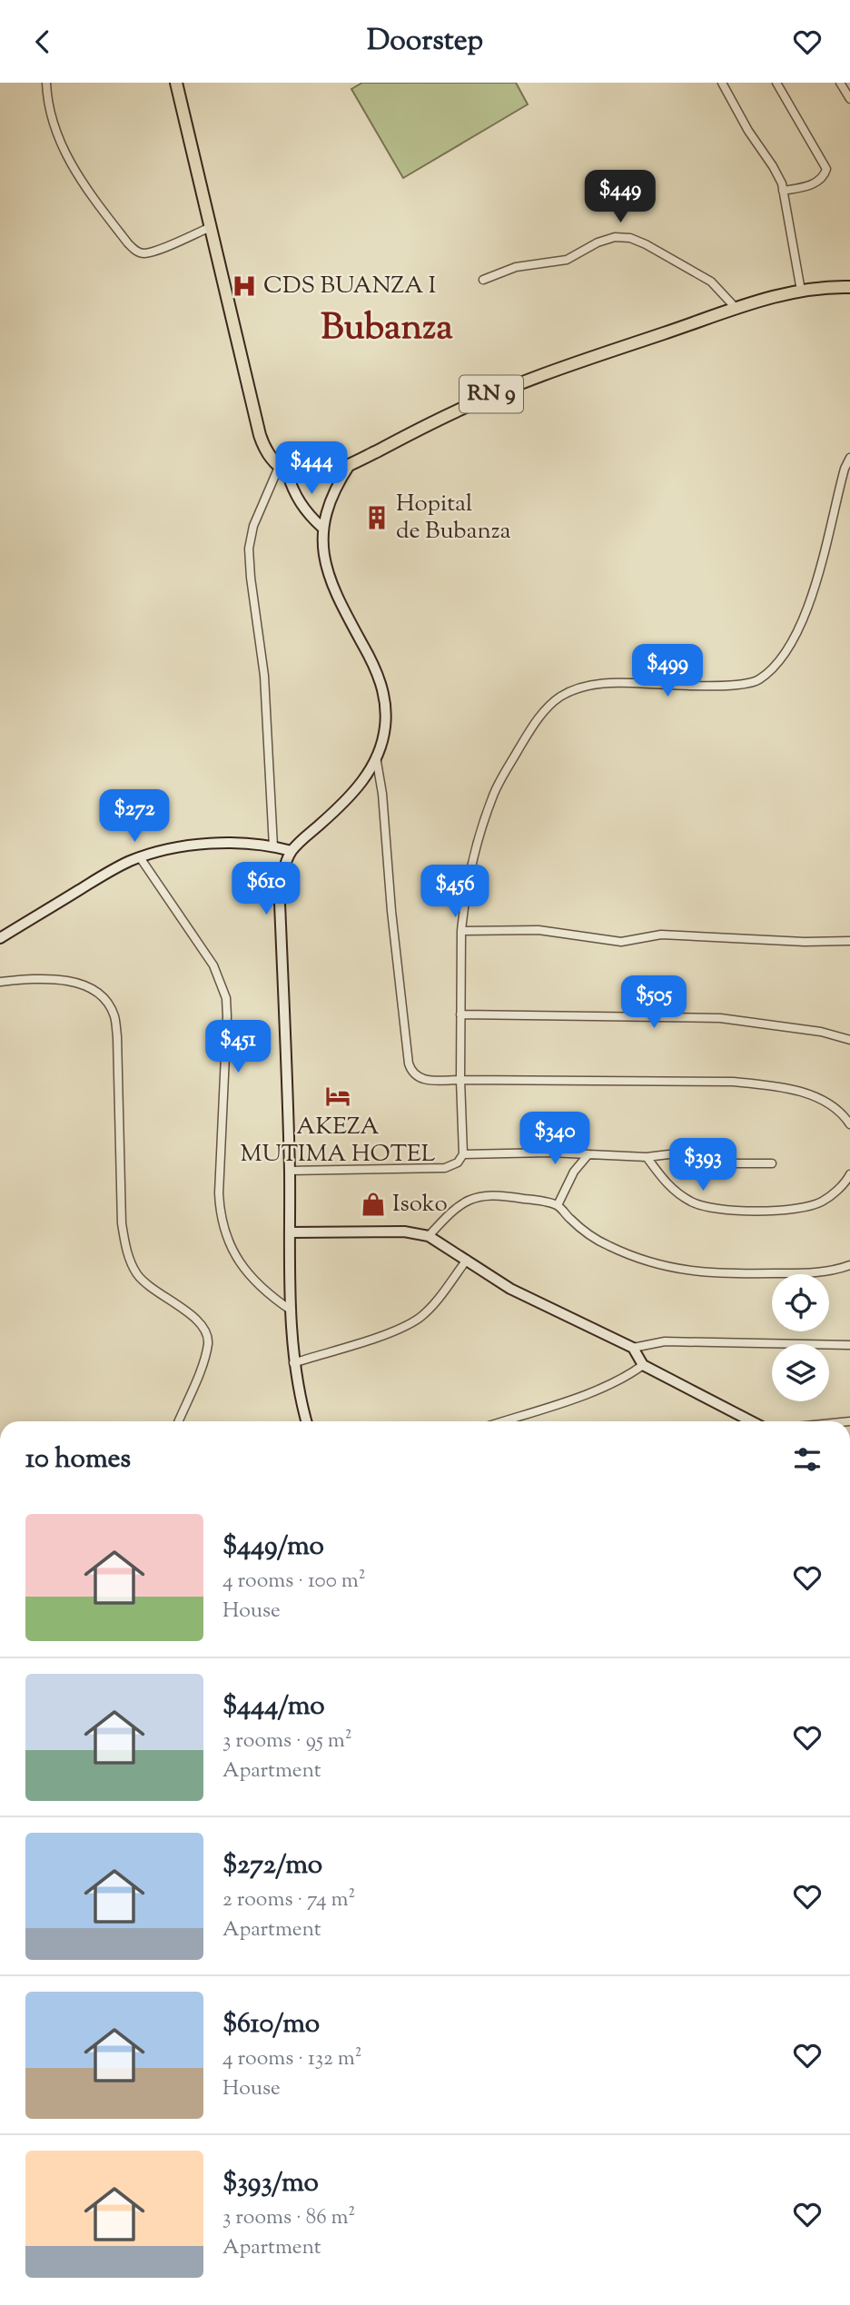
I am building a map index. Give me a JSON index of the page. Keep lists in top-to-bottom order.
{
  "streets": {
    "main road": ["RN 9"]
  },
  "districts": ["Bubanza"],
  "places": {
    "hospital": ["CDS BUANZA I"],
    "building": ["Hopital de Bubanza"],
    "hotel": ["AKEZA MUTIMA HOTEL"],
    "shop": ["Isoko"]
  },
  "page": {
    "header": "Doorstep",
    "price": [
      "$449",
      "$444",
      "$499",
      "$272",
      "$610",
      "$456",
      "$505",
      "$451",
      "$340",
      "$393"
    ],
    "heading": "10 homes",
    "list": [
      {
        "name": "$449/mo",
        "note": "4 rooms · 100 m² · House"
      },
      {
        "name": "$444/mo",
        "note": "3 rooms · 95 m² · Apartment"
      },
      {
        "name": "$272/mo",
        "note": "2 rooms · 74 m² · Apartment"
      },
      {
        "name": "$610/mo",
        "note": "4 rooms · 132 m² · House"
      },
      {
        "name": "$393/mo",
        "note": "3 rooms · 86 m² · Apartment"
      }
    ]
  }
}
